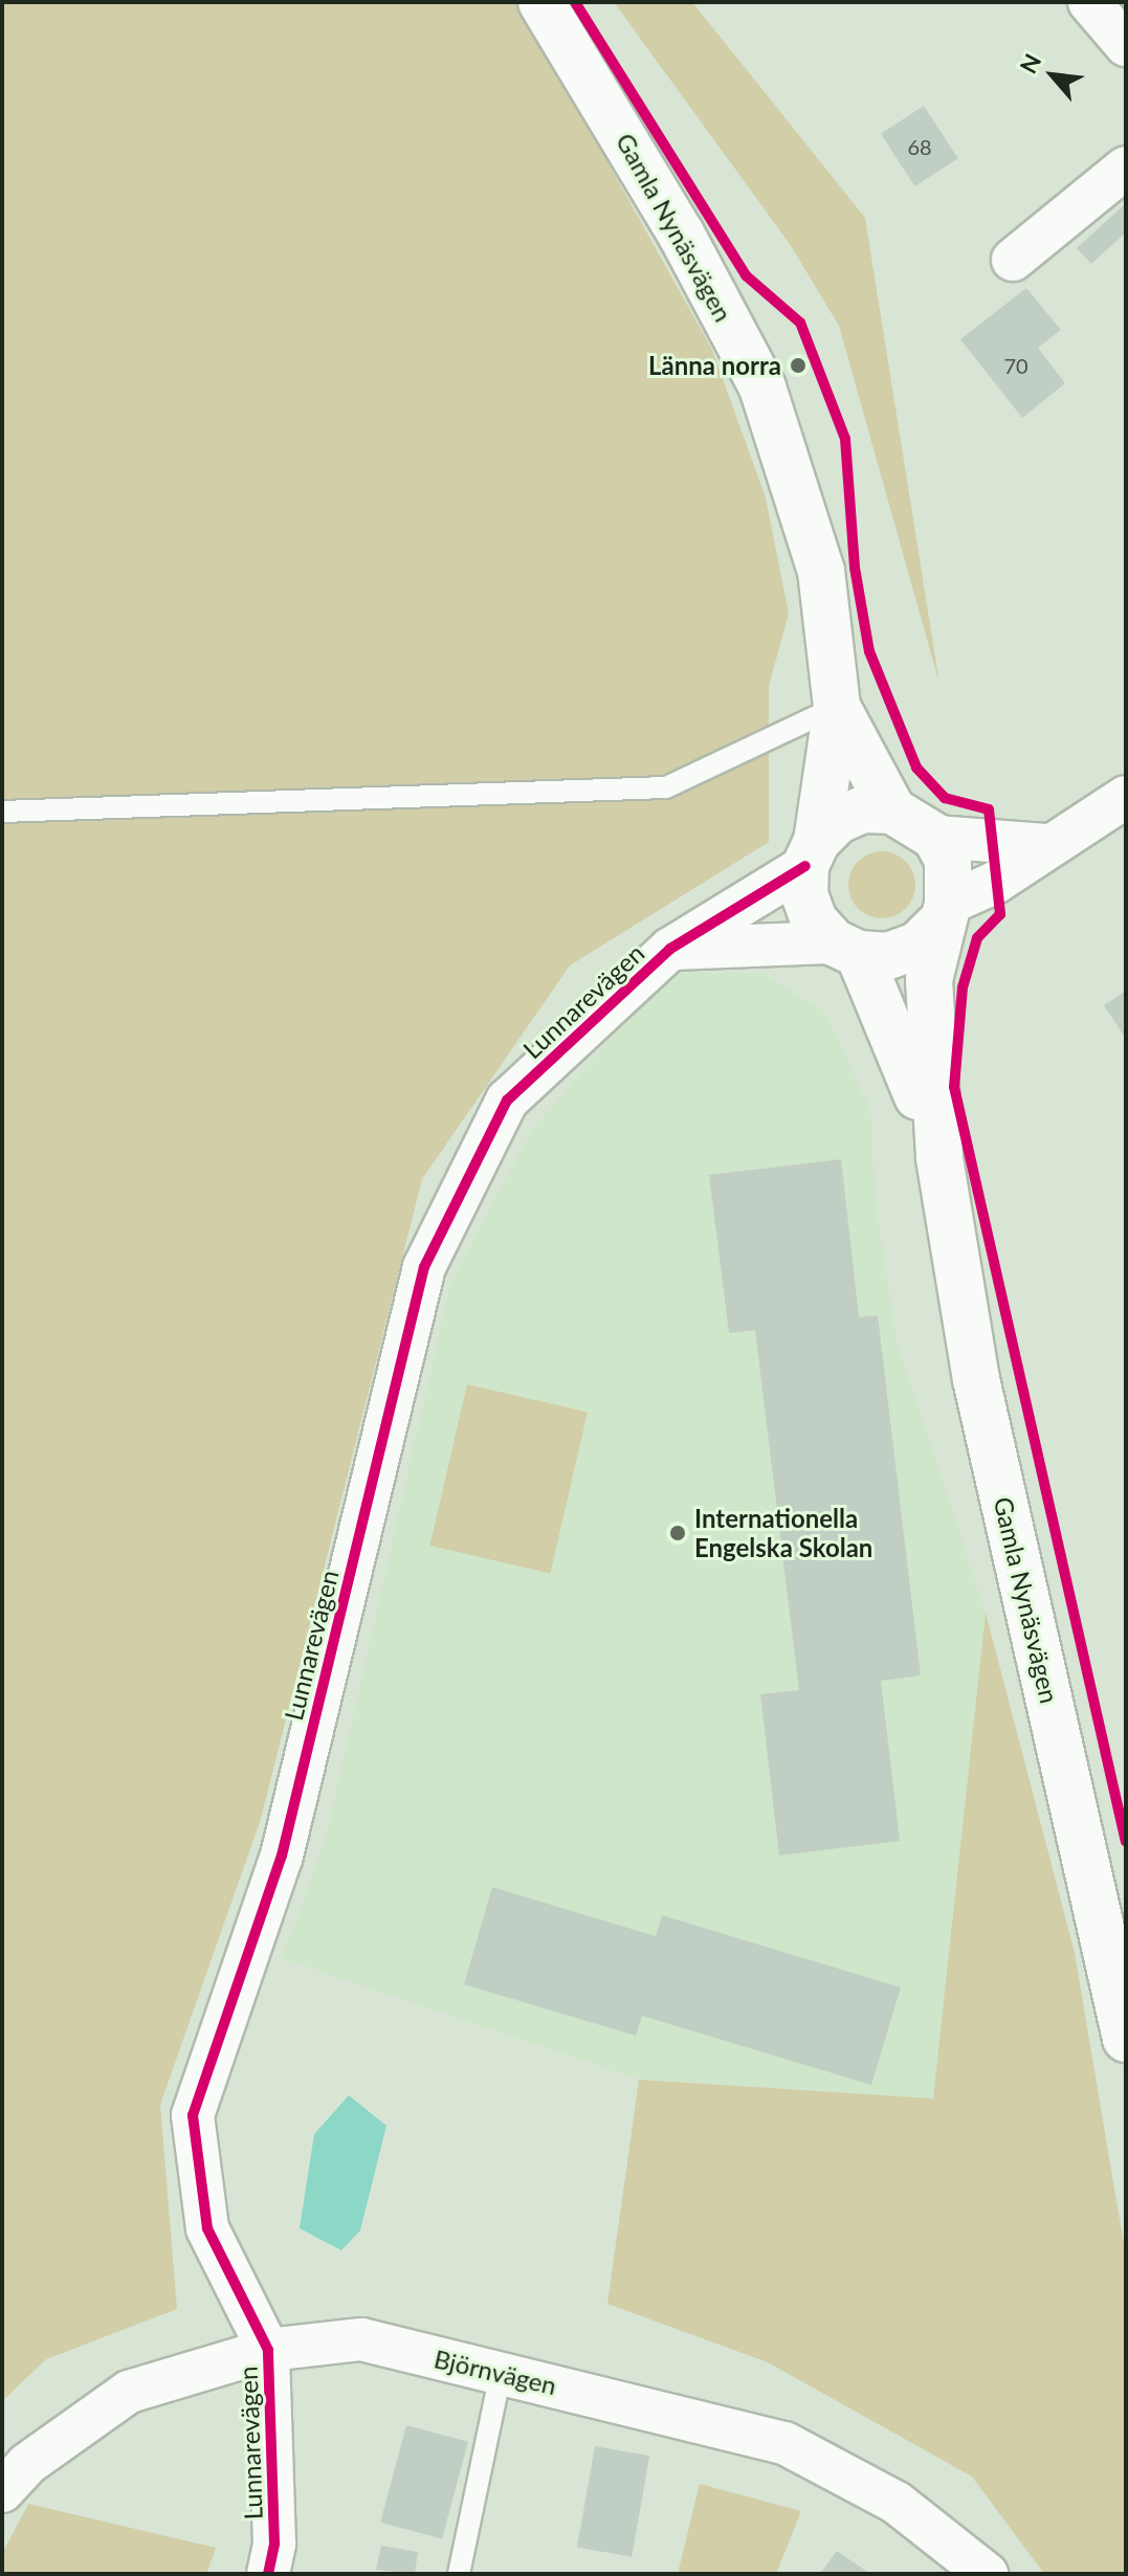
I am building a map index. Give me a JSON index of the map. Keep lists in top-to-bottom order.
{
  "streets": {
    "street": ["Gamla Nynäsvägen", "Lunnarevägen", "Björnvägen"]
  },
  "crossings": [
    ["Gamla Nynäsvägen", "Lunnarevägen"],
    ["Lunnarevägen", "Björnvägen"]
  ],
  "places": ["Länna norra", "Internationella Engelska Skolan"],
  "house_numbers": ["68", "70"],
  "north": "top left"
}
